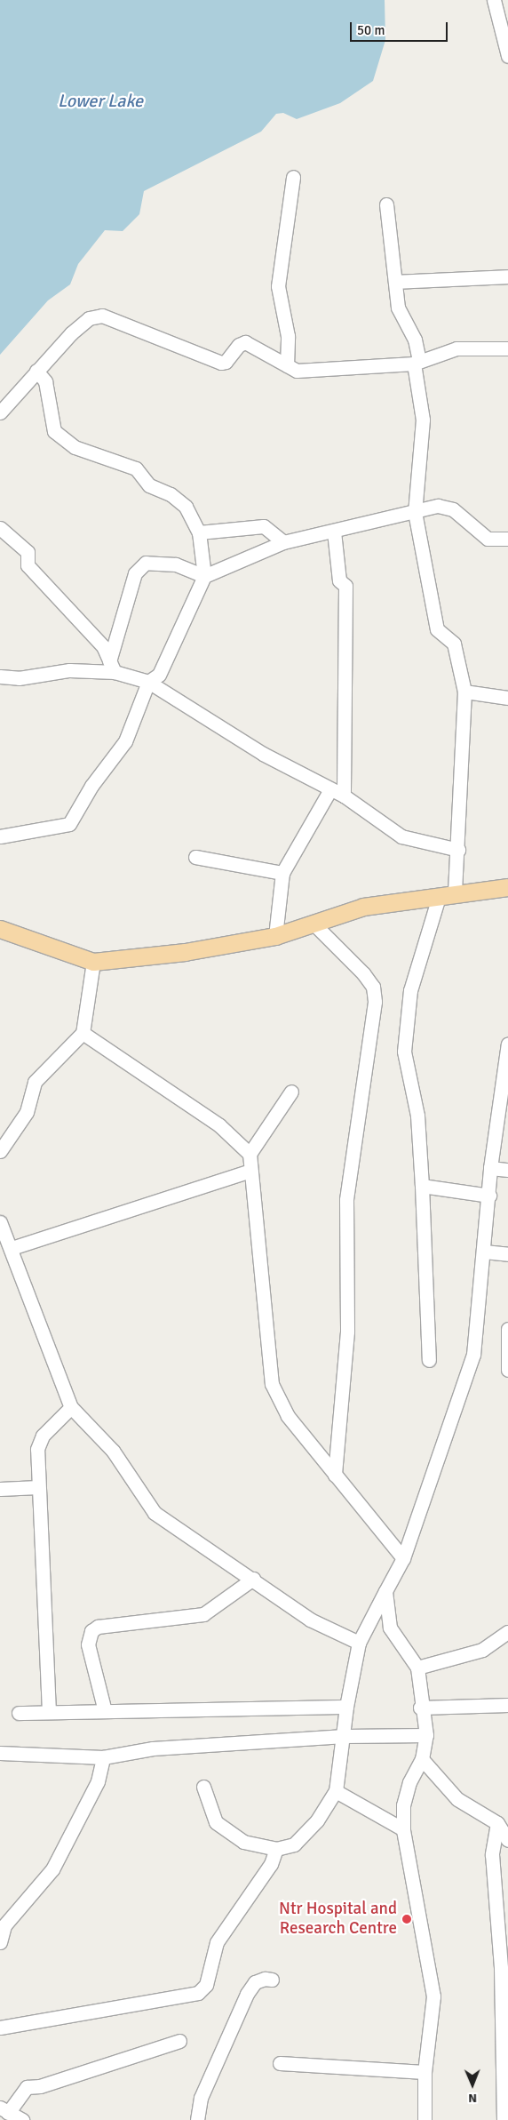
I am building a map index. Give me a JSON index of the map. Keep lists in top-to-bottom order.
{
  "water": ["Lower Lake"],
  "places": ["Ntr Hospital and Research Centre"],
  "scale_bar": "50 m",
  "north": "bottom"
}
